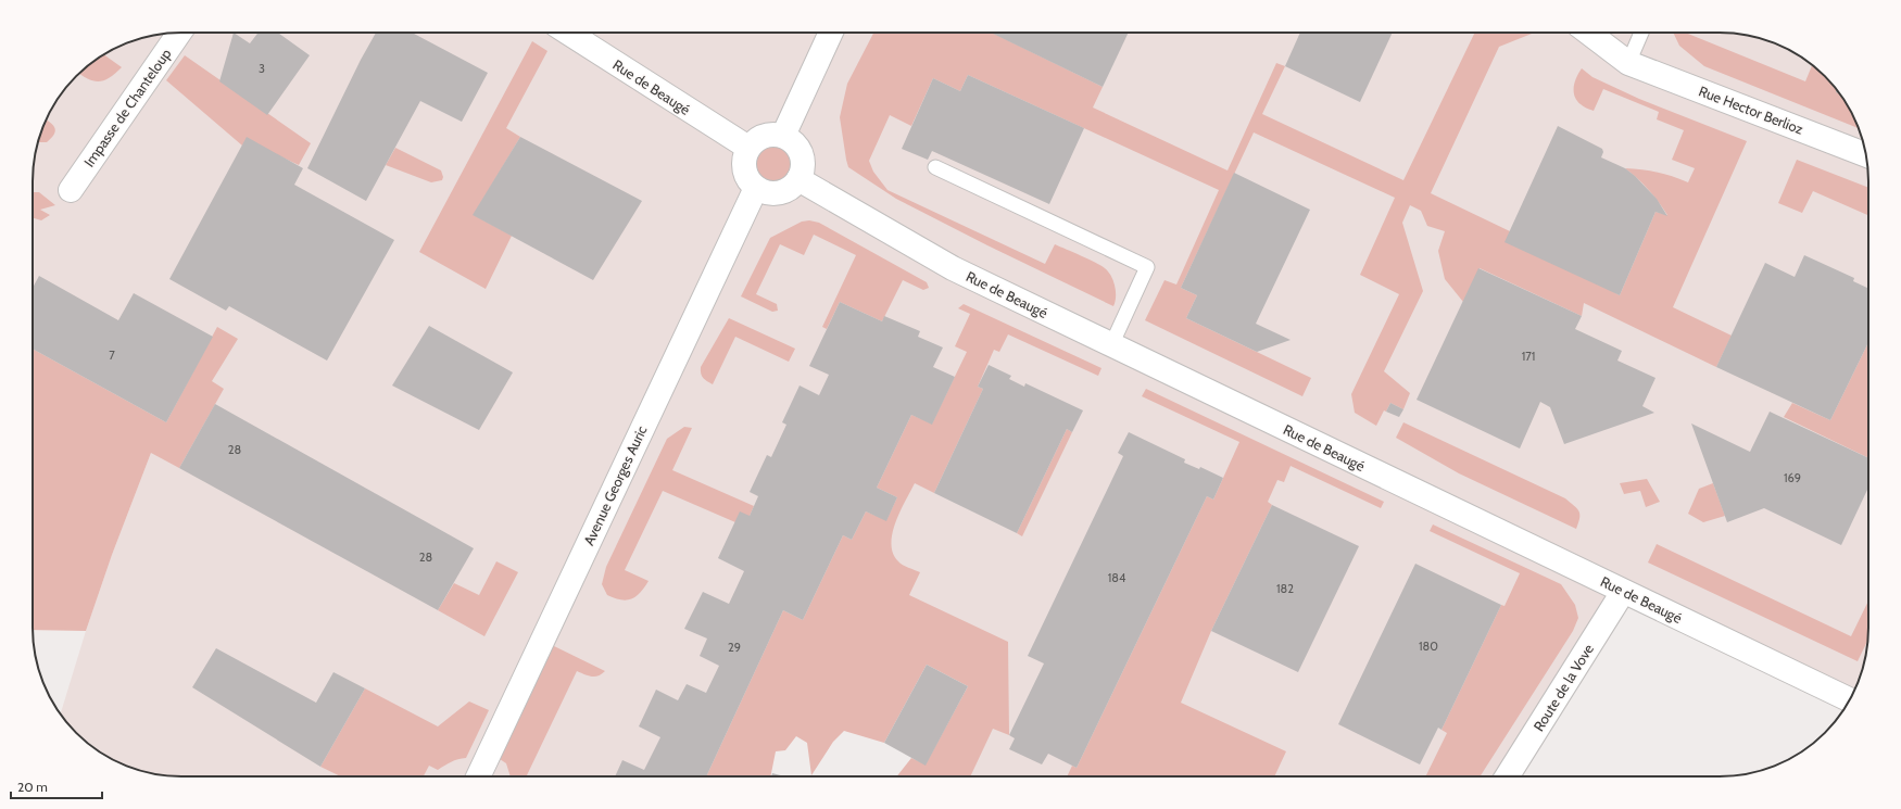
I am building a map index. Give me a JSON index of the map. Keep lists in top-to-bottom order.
{
  "streets": {
    "street": [
      "Rue de Beaugé",
      "Impasse de Chanteloup",
      "Rue Hector Berlioz",
      "Avenue Georges Auric",
      "Route de la Vove"
    ]
  },
  "crossings": [
    ["Rue de Beaugé", "Avenue Georges Auric"],
    ["Rue de Beaugé", "Route de la Vove"]
  ],
  "house_numbers": [
    "3",
    "7",
    "171",
    "28",
    "169",
    "28",
    "184",
    "182",
    "180",
    "29"
  ],
  "scale_bar": "20 m"
}
